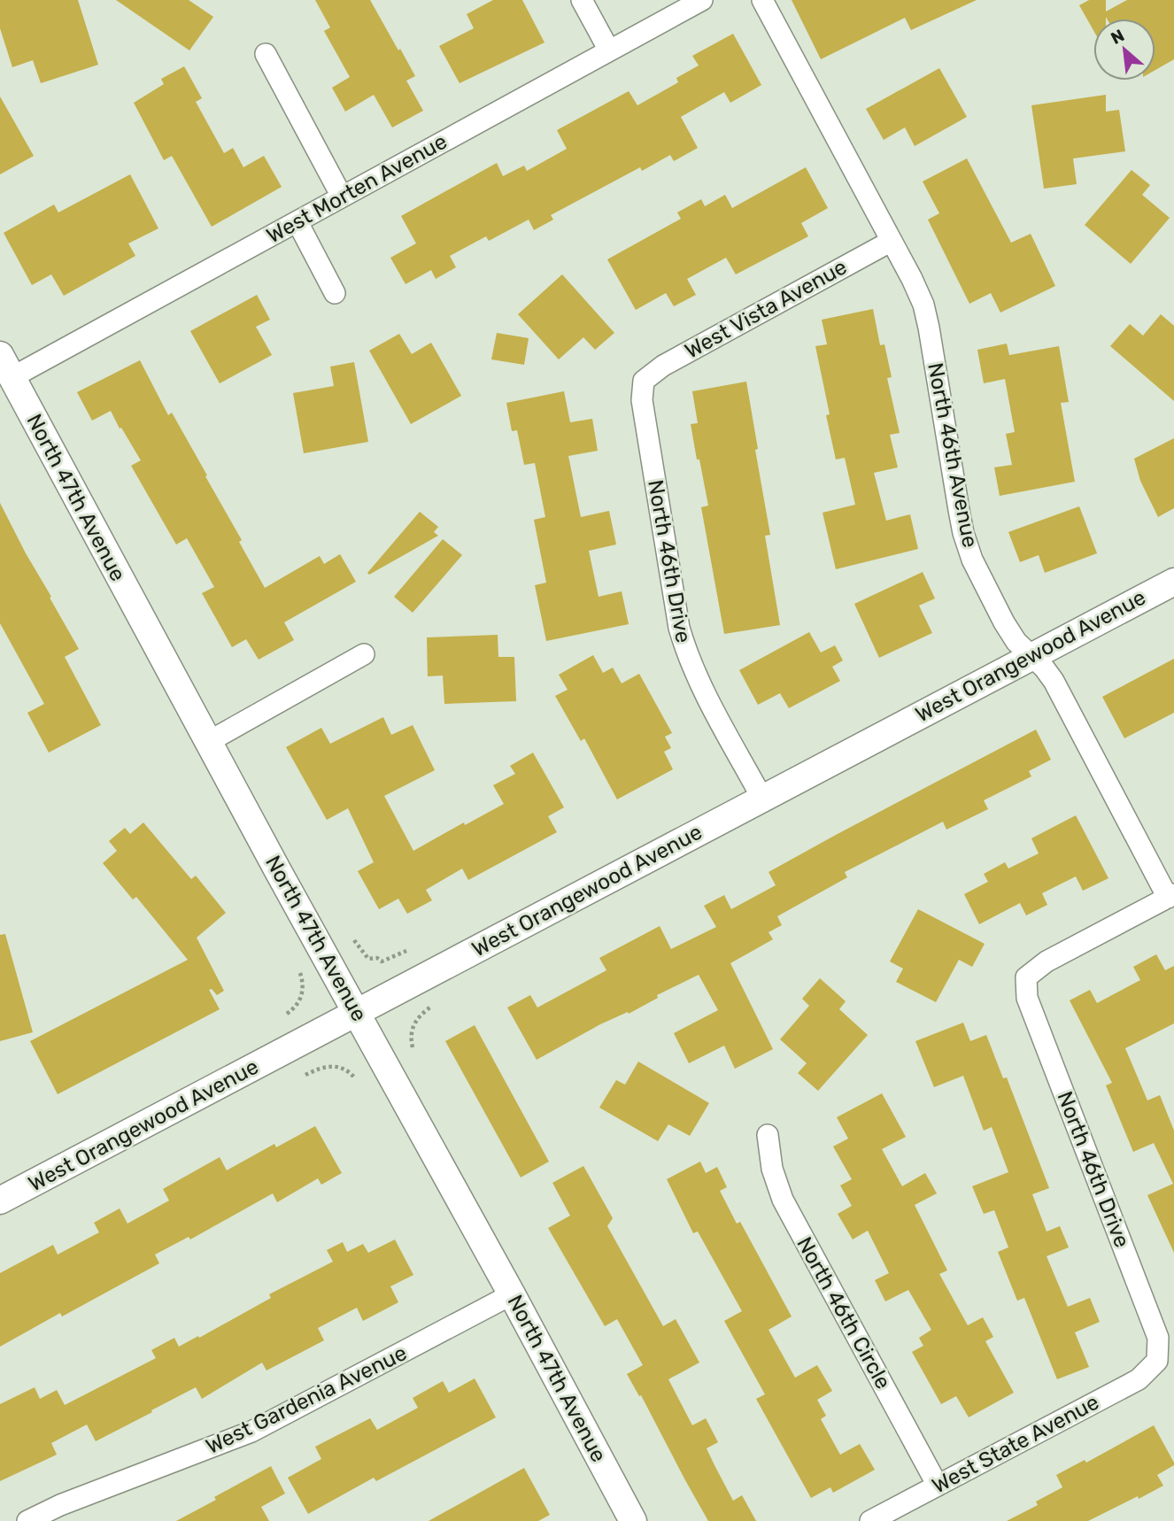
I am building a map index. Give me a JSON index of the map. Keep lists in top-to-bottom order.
{
  "streets": {
    "street": [
      "West Morten Avenue",
      "West Vista Avenue",
      "North 46th Avenue",
      "North 47th Avenue",
      "North 46th Drive",
      "West Orangewood Avenue",
      "North 46th Circle",
      "West Gardenia Avenue",
      "West State Avenue"
    ]
  },
  "crossings": [
    ["West Morten Avenue", "North 47th Avenue"],
    ["West Vista Avenue", "North 46th Avenue"],
    ["West Vista Avenue", "North 46th Drive"],
    ["North 46th Avenue", "North 46th Drive"],
    ["North 46th Avenue", "West Orangewood Avenue"],
    ["North 47th Avenue", "West Orangewood Avenue"],
    ["North 47th Avenue", "West Gardenia Avenue"],
    ["North 46th Drive", "West Orangewood Avenue"],
    ["North 46th Drive", "West State Avenue"],
    ["North 46th Circle", "West State Avenue"]
  ],
  "north": "top left"
}
